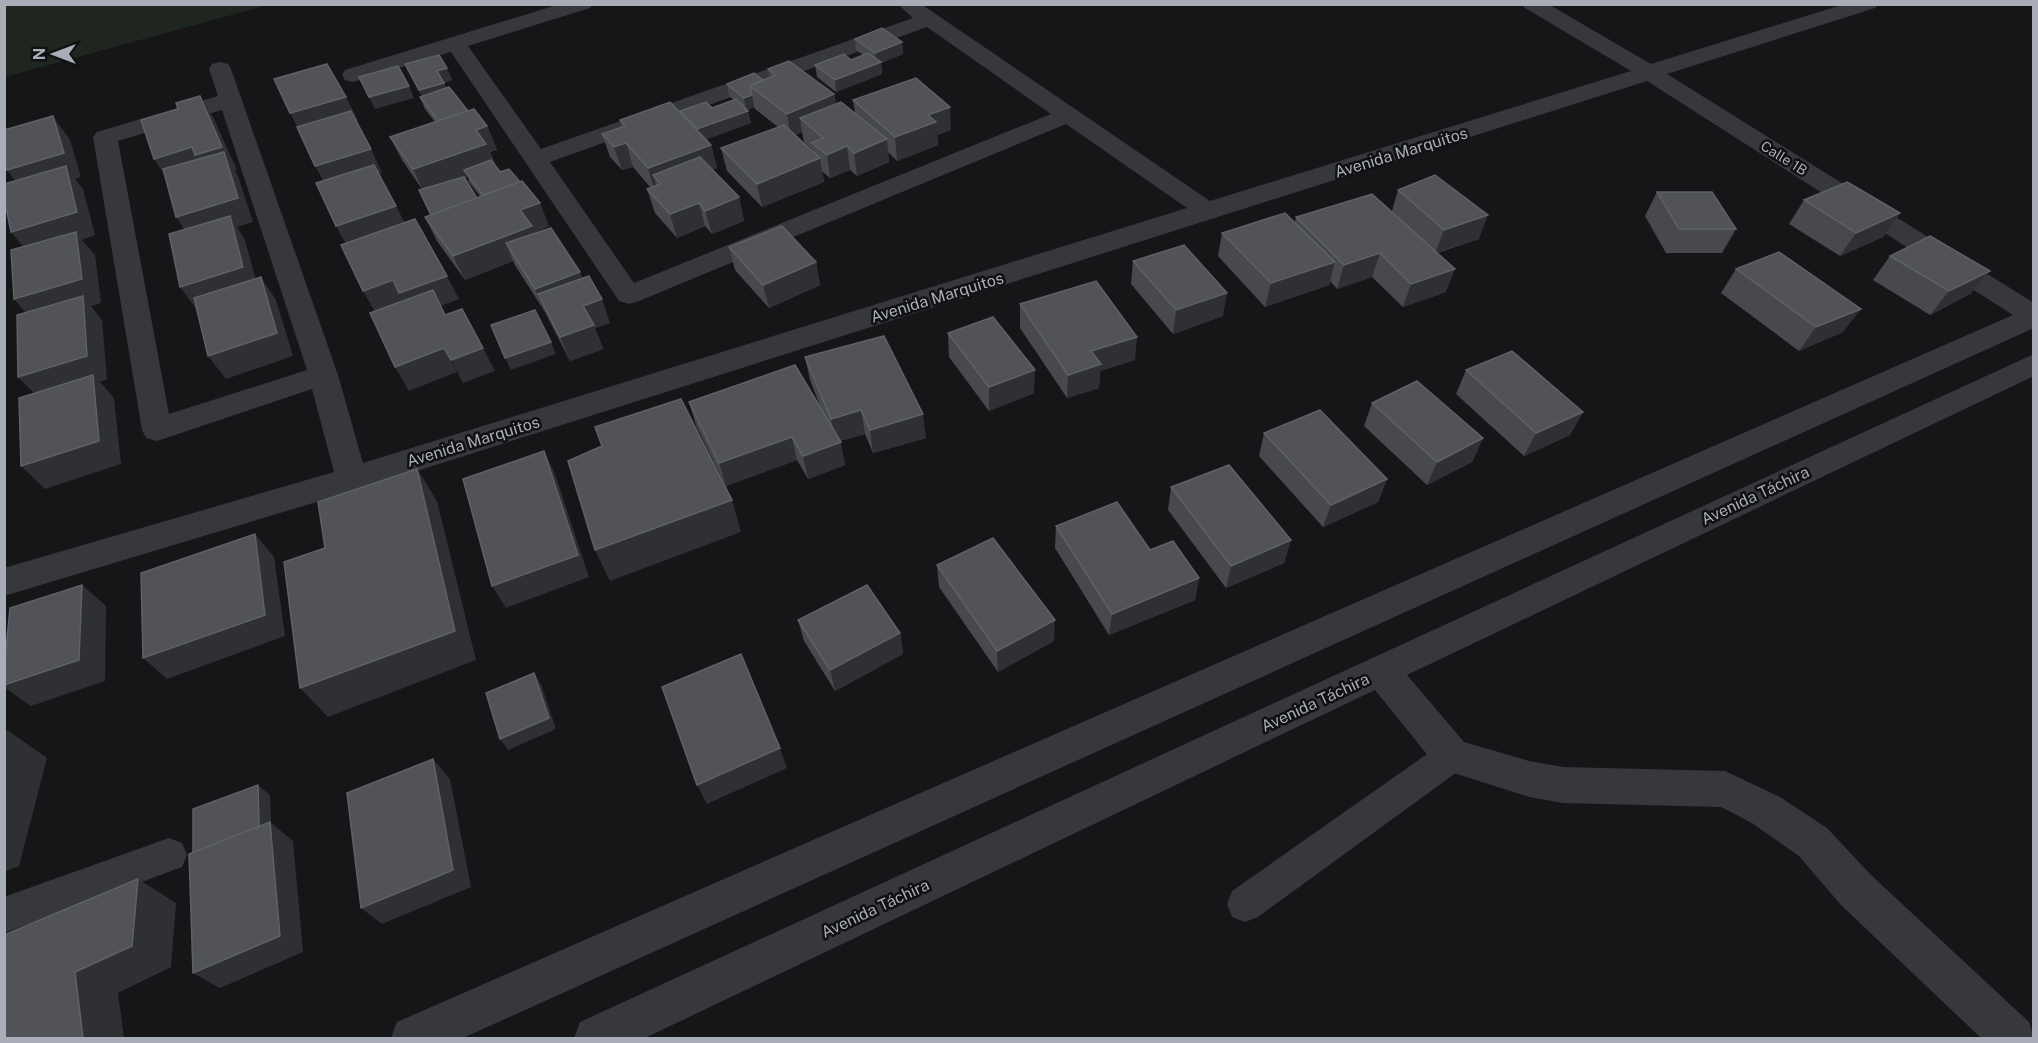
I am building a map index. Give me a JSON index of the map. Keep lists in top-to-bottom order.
{
  "streets": {
    "street": ["Avenida Marquitos", "Calle 1B", "Avenida Táchira"]
  },
  "crossings": [
    ["Avenida Marquitos", "Calle 1B"]
  ],
  "north": "left"
}
